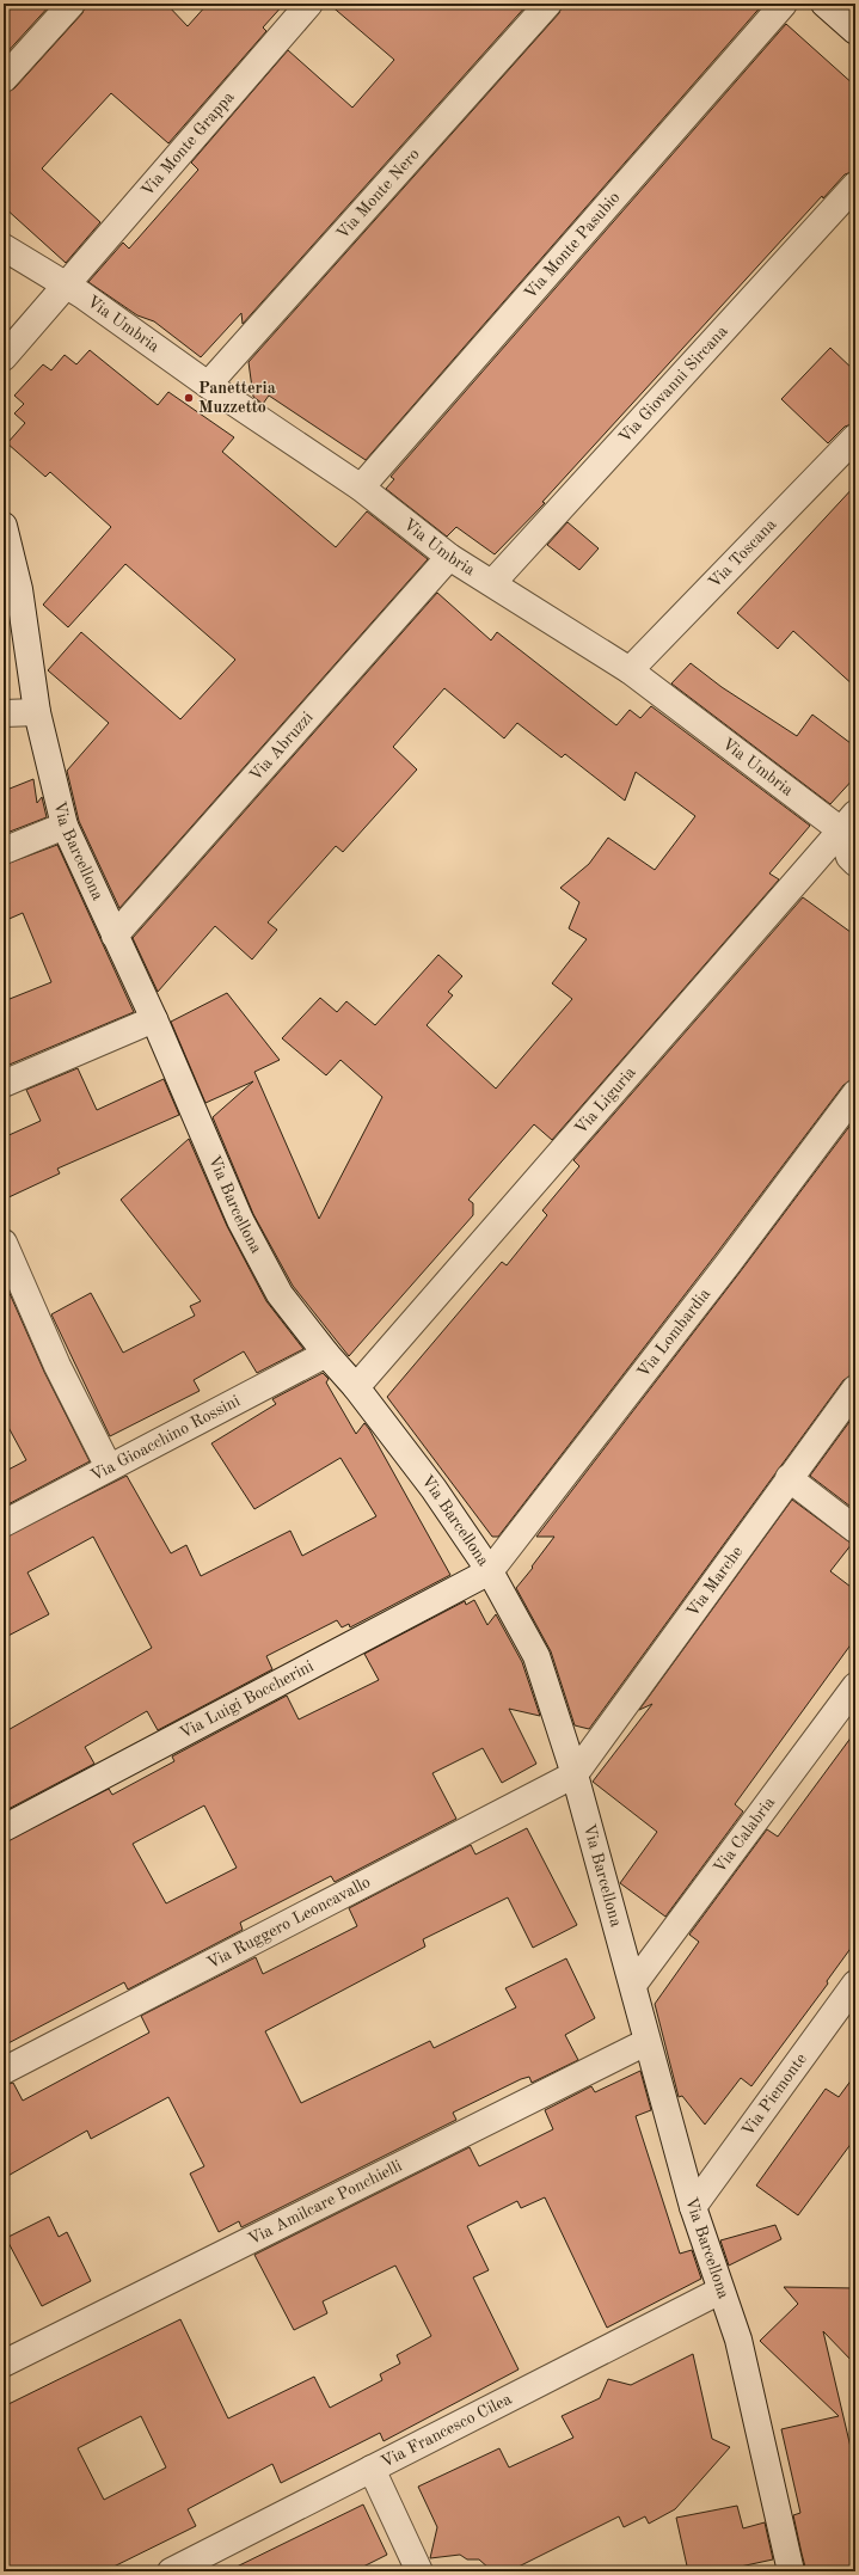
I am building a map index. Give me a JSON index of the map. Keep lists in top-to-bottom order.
{
  "streets": {
    "street": [
      "Via Monte Grappa",
      "Via Monte Nero",
      "Via Monte Pasubio",
      "Via Umbria",
      "Via Giovanni Sircana",
      "Via Toscana",
      "Via Abruzzi",
      "Via Barcellona",
      "Via Liguria",
      "Via Lombardia",
      "Via Gioacchino Rossini",
      "Via Marche",
      "Via Luigi Boccherini",
      "Via Calabria",
      "Via Ruggero Leoncavallo",
      "Via Piemonte",
      "Via Amilcare Ponchielli",
      "Via Francesco Cilea"
    ]
  },
  "crossings": [
    ["Via Monte Grappa", "Via Umbria"],
    ["Via Monte Nero", "Via Umbria"],
    ["Via Monte Pasubio", "Via Umbria"],
    ["Via Umbria", "Via Giovanni Sircana"],
    ["Via Umbria", "Via Toscana"],
    ["Via Umbria", "Via Abruzzi"],
    ["Via Umbria", "Via Liguria"],
    ["Via Abruzzi", "Via Barcellona"],
    ["Via Barcellona", "Via Liguria"],
    ["Via Barcellona", "Via Lombardia"],
    ["Via Barcellona", "Via Gioacchino Rossini"],
    ["Via Barcellona", "Via Marche"],
    ["Via Barcellona", "Via Luigi Boccherini"],
    ["Via Barcellona", "Via Calabria"],
    ["Via Barcellona", "Via Ruggero Leoncavallo"],
    ["Via Barcellona", "Via Piemonte"],
    ["Via Barcellona", "Via Amilcare Ponchielli"],
    ["Via Barcellona", "Via Francesco Cilea"],
    ["Via Lombardia", "Via Luigi Boccherini"],
    ["Via Marche", "Via Ruggero Leoncavallo"]
  ],
  "places": ["Panetteria Muzzetto"]
}
